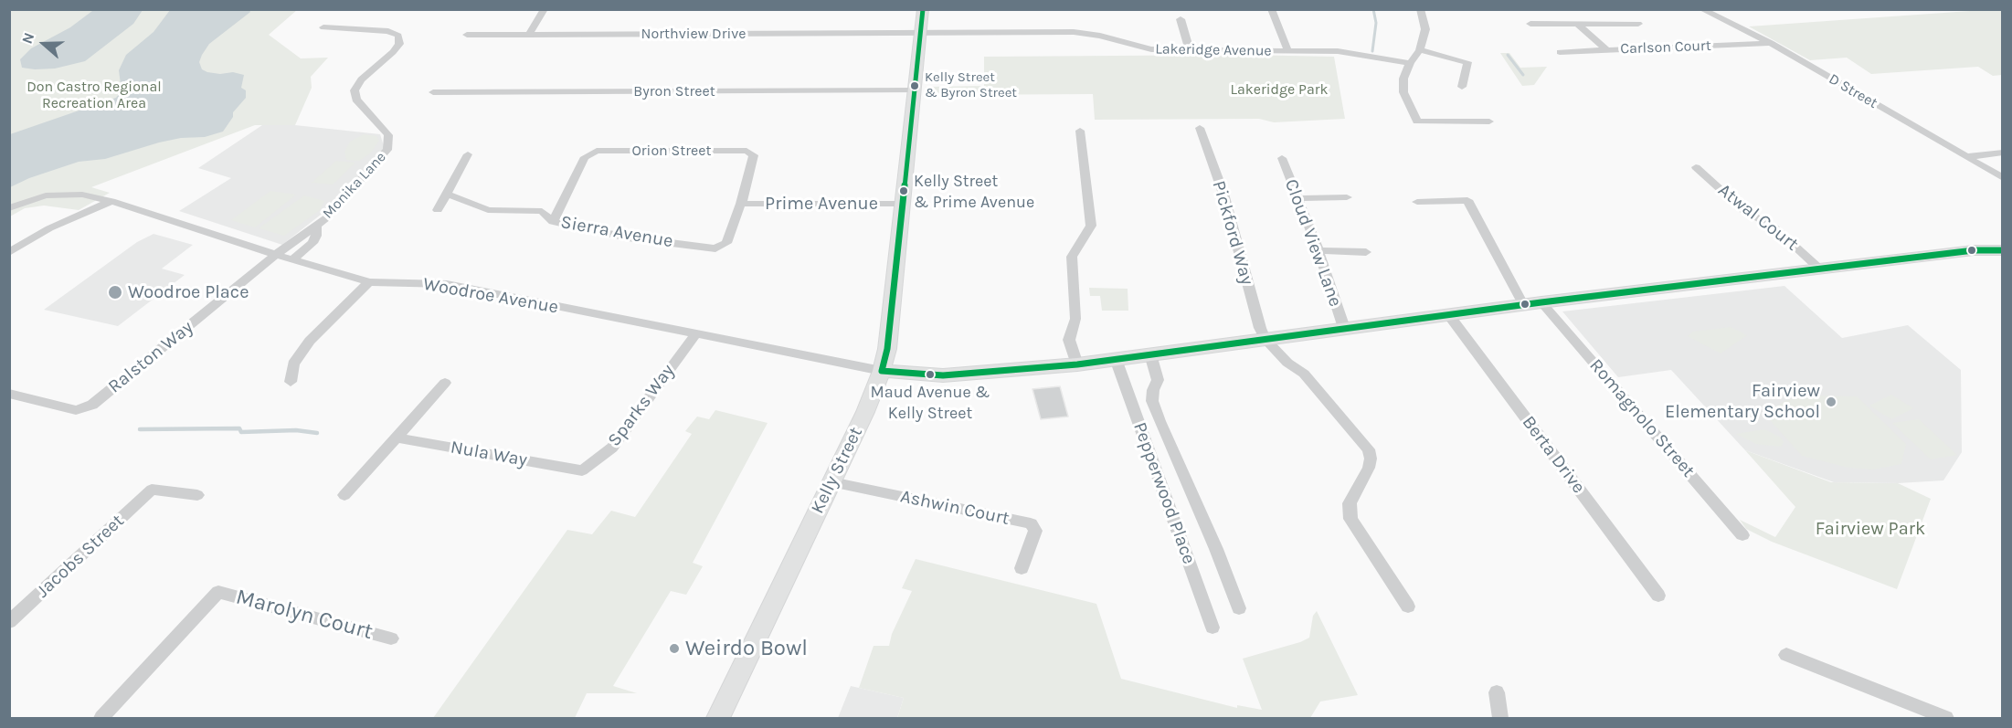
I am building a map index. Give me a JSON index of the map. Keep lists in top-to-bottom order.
{
  "streets": {
    "street": [
      "Northview Drive",
      "Carlson Court",
      "Lakeridge Avenue",
      "Byron Street",
      "D Street",
      "Orion Street",
      "Monika Lane",
      "Prime Avenue",
      "Atwal Court",
      "Sierra Avenue",
      "Pickford Way",
      "Cloud View Lane",
      "Woodroe Avenue",
      "Ralston Way",
      "Sparks Way",
      "Romagnolo Street",
      "Nula Way",
      "Berta Drive",
      "Kelly Street",
      "Pepperwood Place",
      "Ashwin Court",
      "Jacobs Street",
      "Marolyn Court"
    ]
  },
  "crossings": [
    ["Northview Drive", "Lakeridge Avenue"],
    ["Northview Drive", "Kelly Street"],
    ["Carlson Court", "D Street"],
    ["Lakeridge Avenue", "Kelly Street"],
    ["Byron Street", "Kelly Street"],
    ["Orion Street", "Prime Avenue"],
    ["Orion Street", "Sierra Avenue"],
    ["Monika Lane", "Woodroe Avenue"],
    ["Monika Lane", "Ralston Way"],
    ["Prime Avenue", "Sierra Avenue"],
    ["Prime Avenue", "Kelly Street"],
    ["Woodroe Avenue", "Ralston Way"],
    ["Woodroe Avenue", "Sparks Way"],
    ["Woodroe Avenue", "Kelly Street"],
    ["Sparks Way", "Nula Way"],
    ["Kelly Street", "Ashwin Court"]
  ],
  "parks": ["Don Castro Regional Recreation Area", "Lakeridge Park", "Fairview Park"],
  "places": [
    "Kelly Street & Byron Street",
    "Kelly Street & Prime Avenue",
    "Woodroe Place",
    "Maud Avenue & Kelly Street",
    "Fairview Elementary School",
    "Weirdo Bowl"
  ],
  "north": "left"
}
